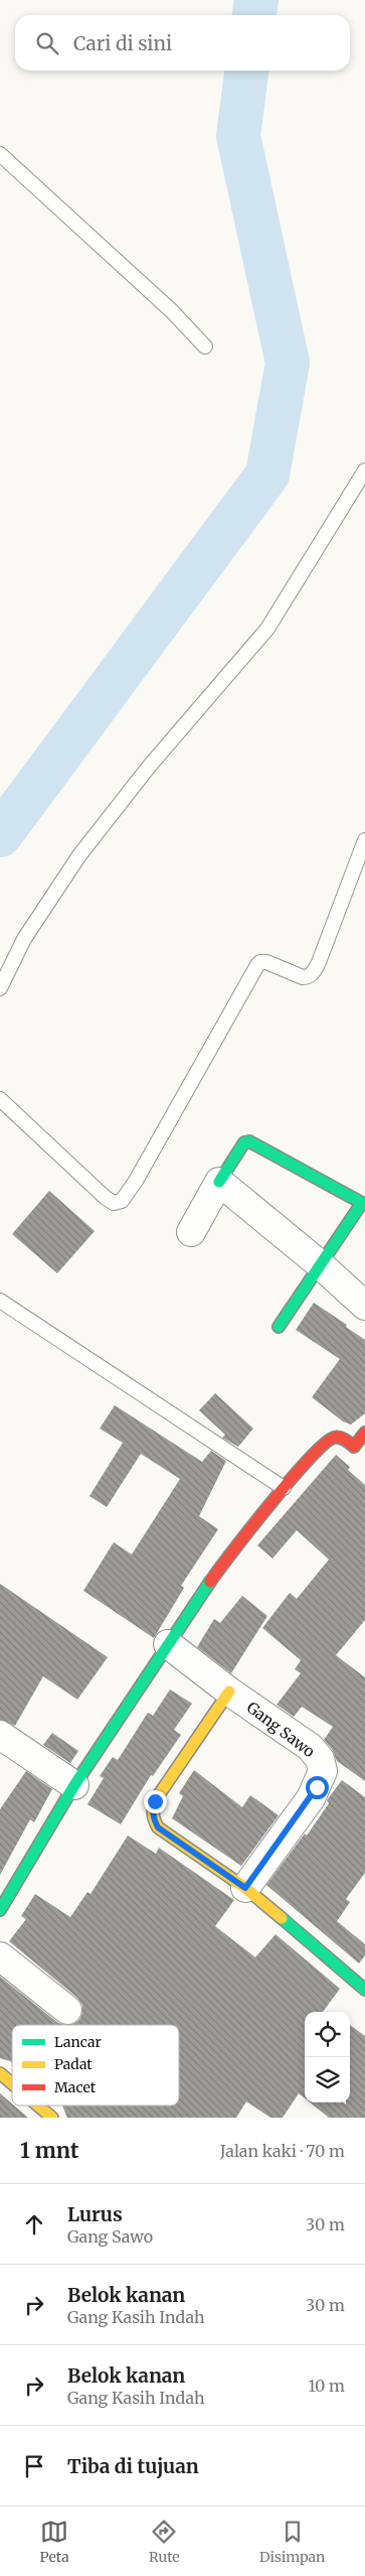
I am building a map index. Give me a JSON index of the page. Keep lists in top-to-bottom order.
{
  "streets": {
    "street": ["Gang Sawo"]
  },
  "legend": ["Lancar", "Padat", "Macet"],
  "page": {
    "search": "Cari di sini",
    "heading": ["1 mnt", "Jalan kaki · 70 m"],
    "list": [
      ["Lurus", "Gang Sawo", "30 m"],
      ["Belok kanan", "Gang Kasih Indah", "30 m"],
      ["Belok kanan", "Gang Kasih Indah", "10 m"],
      "Tiba di tujuan"
    ],
    "nav": ["Peta", "Rute", "Disimpan"]
  }
}
